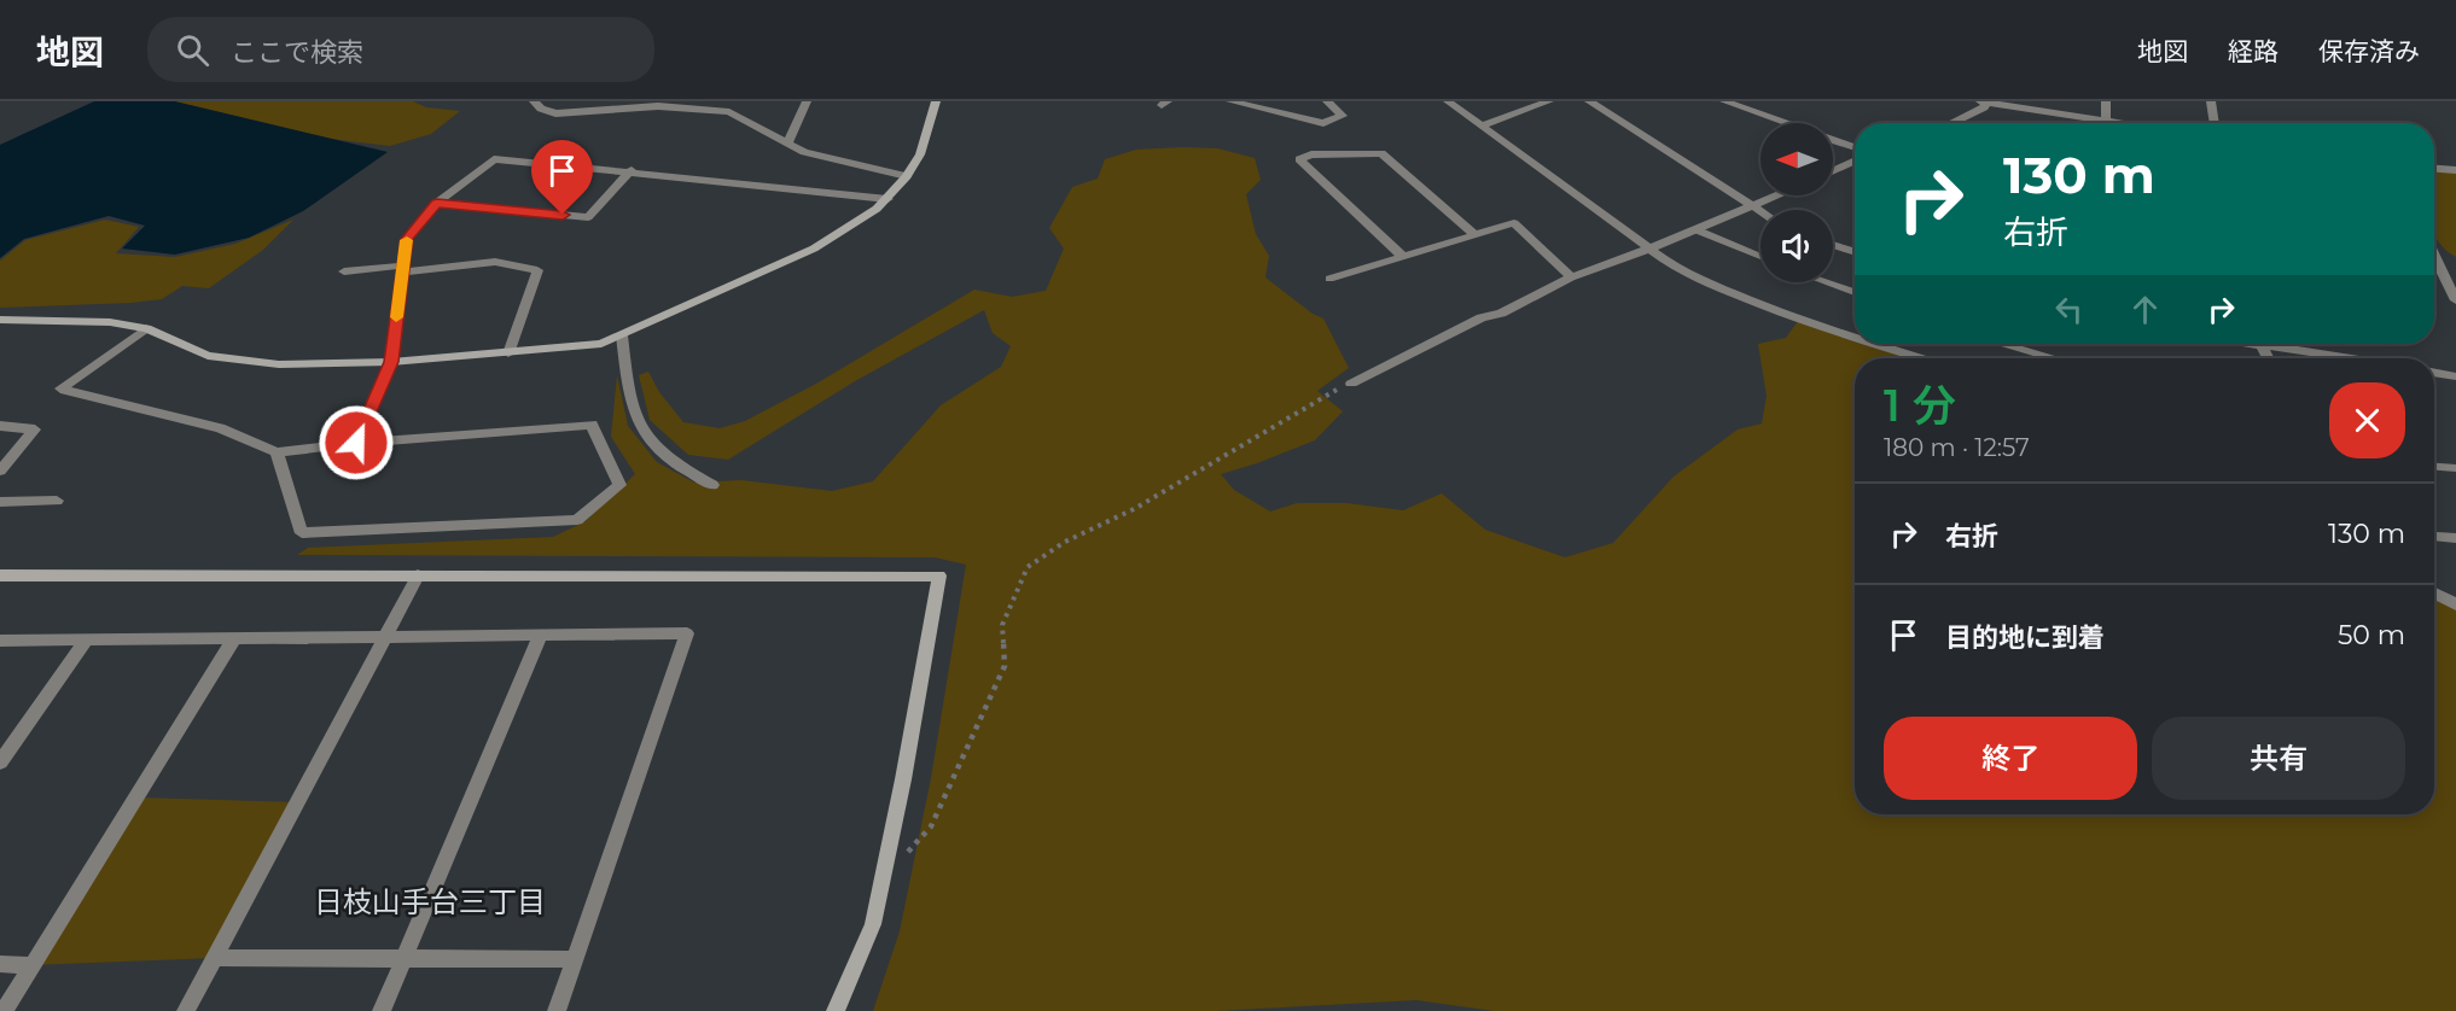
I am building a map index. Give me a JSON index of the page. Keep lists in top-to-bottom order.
{
  "districts": ["日枝山手台三丁目"],
  "north": "left",
  "page": {
    "header": "地図",
    "search": "ここで検索",
    "nav": ["地図", "経路", "保存済み"],
    "turn": ["130 m", "右折"],
    "heading": ["1 分", "180 m · 12:57"],
    "list": [
      {
        "name": "右折",
        "value": "130 m"
      },
      {
        "name": "目的地に到着",
        "value": "50 m"
      }
    ],
    "buttons": ["終了", "共有"]
  }
}
